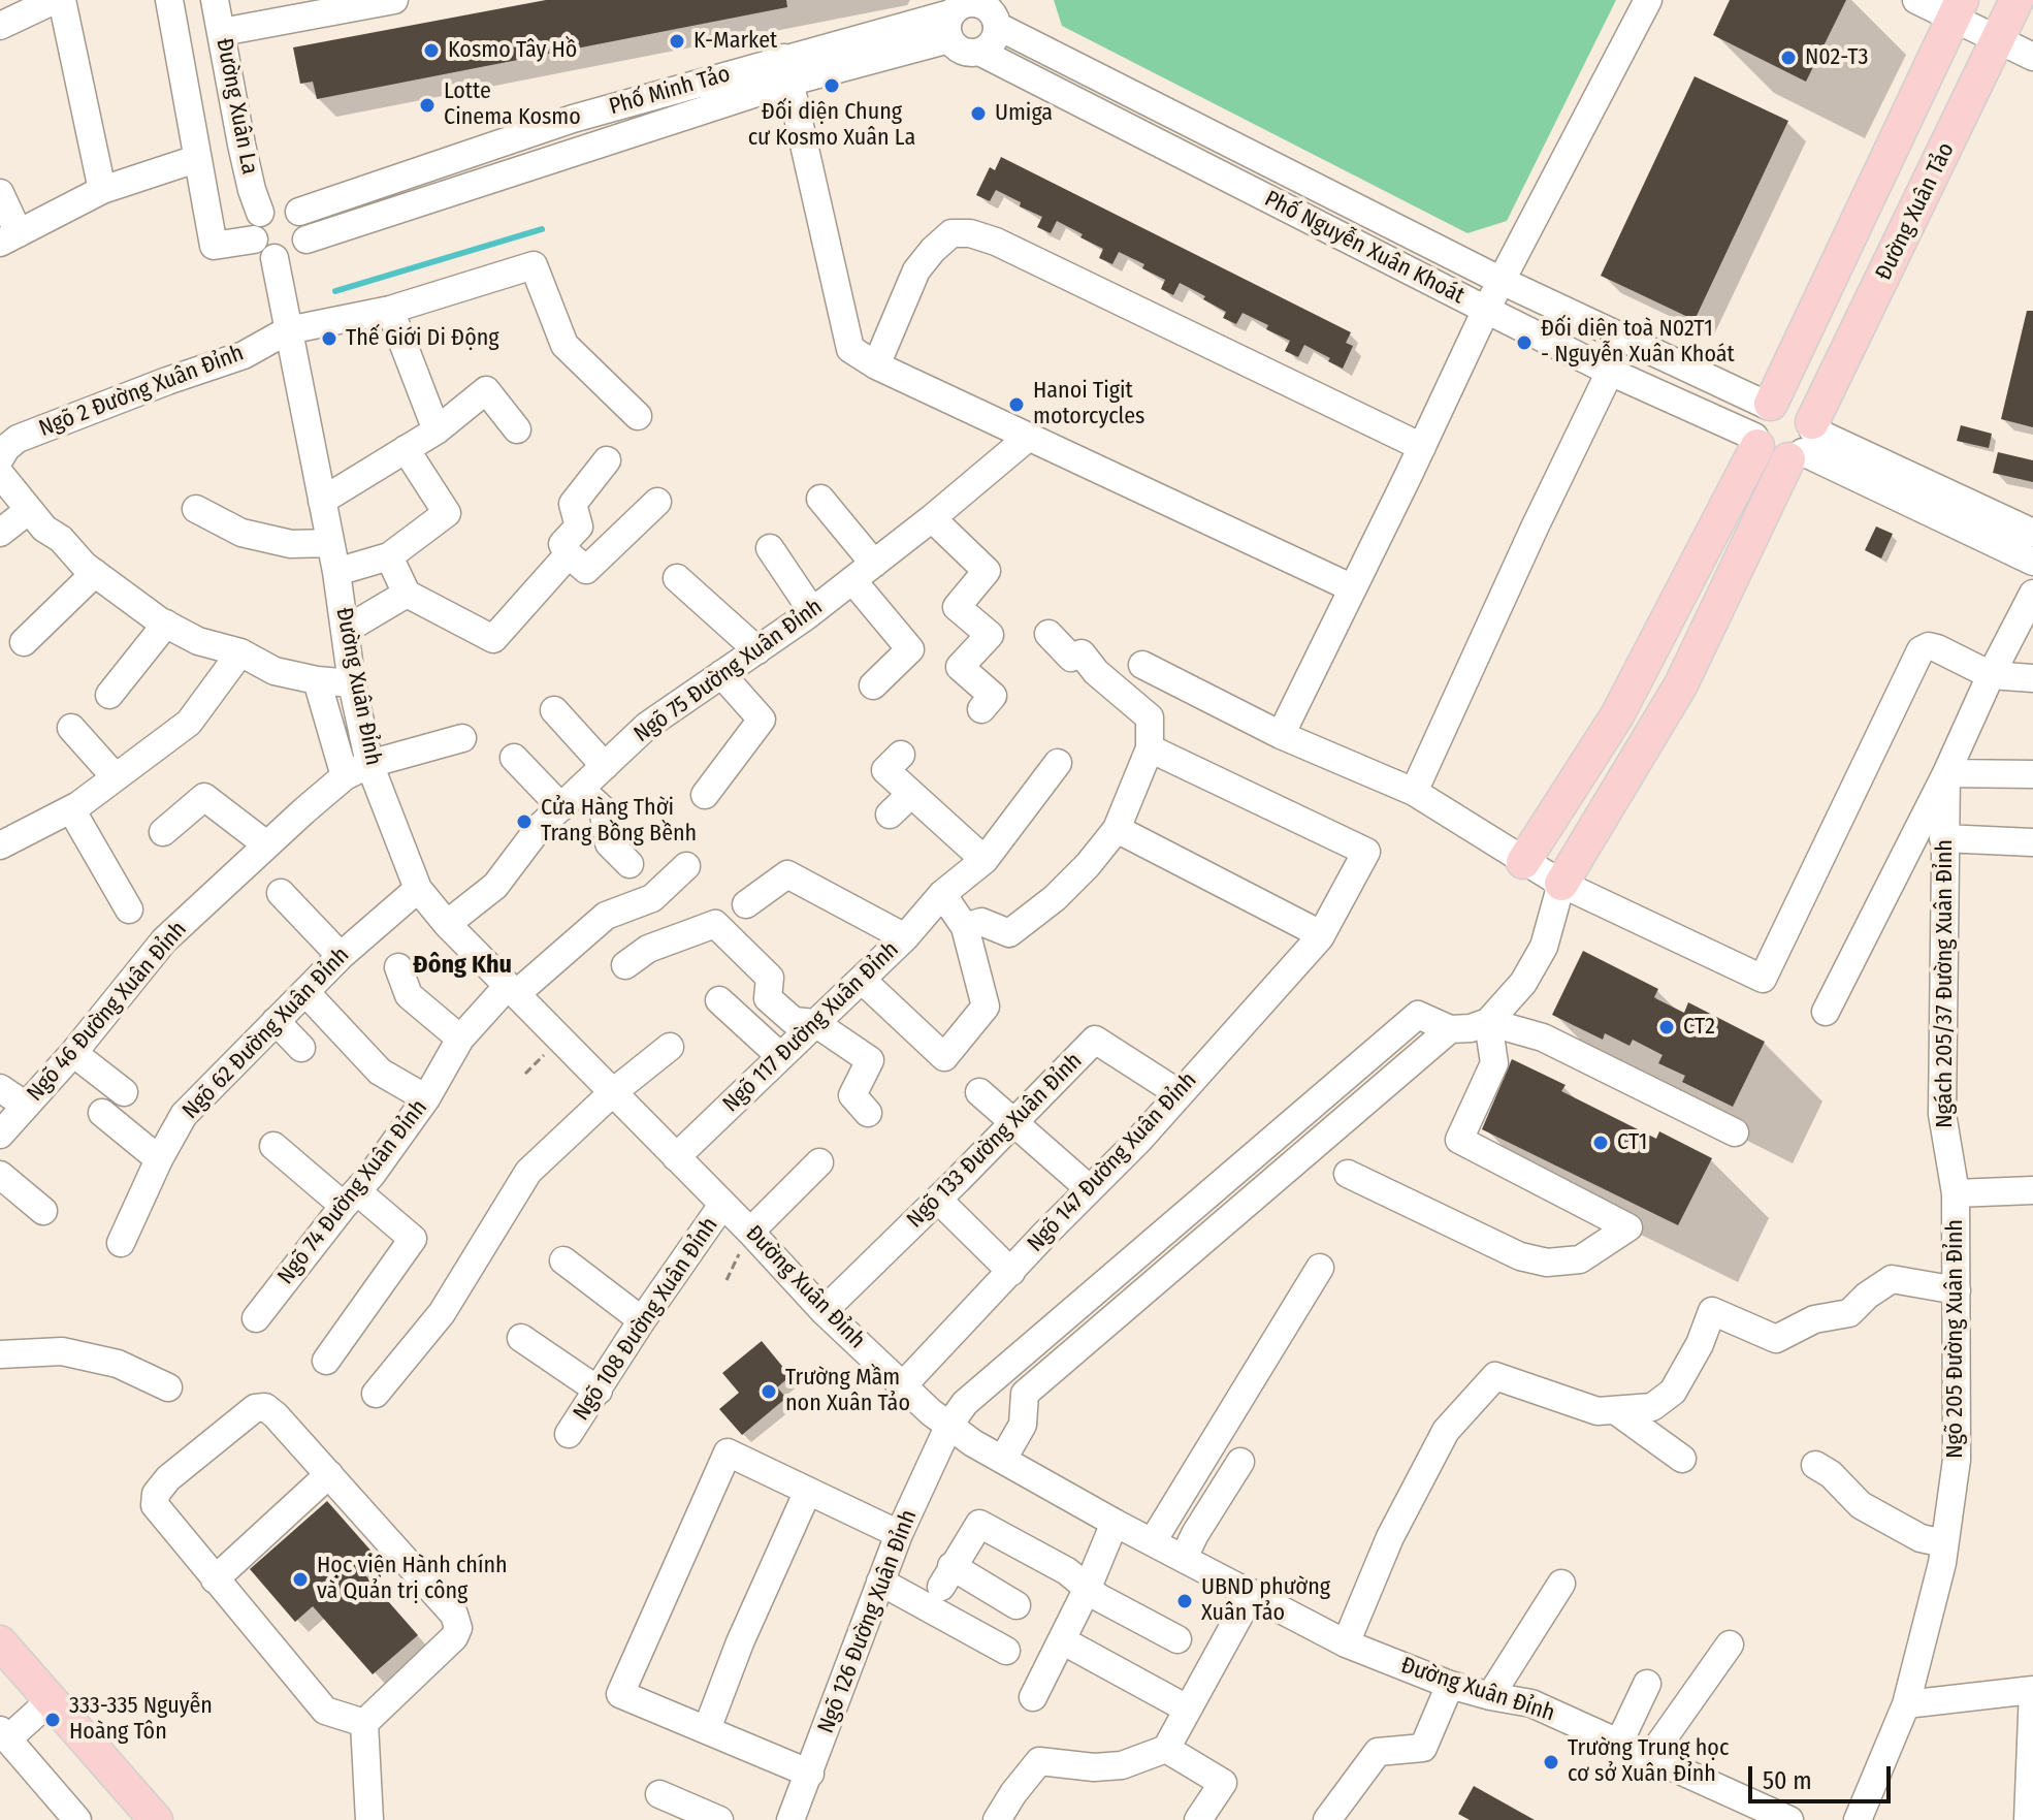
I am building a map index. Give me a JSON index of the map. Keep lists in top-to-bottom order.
{
  "streets": {
    "main road": ["Đường Xuân Tảo"],
    "street": [
      "Phố Minh Tảo",
      "Đường Xuân La",
      "Phố Nguyễn Xuân Khoát",
      "Ngõ 2 Đường Xuân Đỉnh",
      "Ngõ 75 Đường Xuân Đỉnh",
      "Đường Xuân Đỉnh",
      "Ngách 205/37 Đường Xuân Đỉnh",
      "Ngõ 46 Đường Xuân Đỉnh",
      "Ngõ 117 Đường Xuân Đỉnh",
      "Ngõ 62 Đường Xuân Đỉnh",
      "Ngõ 133 Đường Xuân Đỉnh",
      "Ngõ 147 Đường Xuân Đỉnh",
      "Ngõ 74 Đường Xuân Đỉnh",
      "Ngõ 108 Đường Xuân Đỉnh",
      "Ngõ 205 Đường Xuân Đỉnh",
      "Ngõ 126 Đường Xuân Đỉnh"
    ]
  },
  "crossings": [
    ["Phố Minh Tảo", "Đường Xuân La"],
    ["Phố Minh Tảo", "Phố Nguyễn Xuân Khoát"],
    ["Đường Xuân Tảo", "Phố Nguyễn Xuân Khoát"],
    ["Ngõ 2 Đường Xuân Đỉnh", "Đường Xuân Đỉnh"],
    ["Ngõ 75 Đường Xuân Đỉnh", "Đường Xuân Đỉnh"],
    ["Đường Xuân Đỉnh", "Ngõ 46 Đường Xuân Đỉnh"],
    ["Đường Xuân Đỉnh", "Ngõ 117 Đường Xuân Đỉnh"],
    ["Đường Xuân Đỉnh", "Ngõ 62 Đường Xuân Đỉnh"],
    ["Đường Xuân Đỉnh", "Ngõ 133 Đường Xuân Đỉnh"],
    ["Đường Xuân Đỉnh", "Ngõ 147 Đường Xuân Đỉnh"],
    ["Đường Xuân Đỉnh", "Ngõ 74 Đường Xuân Đỉnh"],
    ["Đường Xuân Đỉnh", "Ngõ 108 Đường Xuân Đỉnh"],
    ["Đường Xuân Đỉnh", "Ngõ 126 Đường Xuân Đỉnh"],
    ["Ngách 205/37 Đường Xuân Đỉnh", "Ngõ 205 Đường Xuân Đỉnh"],
    ["Ngõ 133 Đường Xuân Đỉnh", "Ngõ 147 Đường Xuân Đỉnh"]
  ],
  "districts": ["Đông Khu"],
  "places": [
    "K-Market",
    "Kosmo Tây Hồ",
    "N02-T3",
    "Đối diện Chung cư Kosmo Xuân La",
    "Lotte Cinema Kosmo",
    "Umiga",
    "Thế Giới Di Động",
    "Đối diện toà N02T1 - Nguyễn Xuân Khoát",
    "Hanoi Tigit motorcycles",
    "Cửa Hàng Thời Trang Bồng Bềnh",
    "CT2",
    "CT1",
    "Trường Mầm non Xuân Tảo",
    "Học viện Hành chính và Quản trị công",
    "UBND phường Xuân Tảo",
    "333-335 Nguyễn Hoàng Tôn",
    "Trường Trung học cơ sở Xuân Đỉnh"
  ],
  "scale_bar": "50 m"
}
